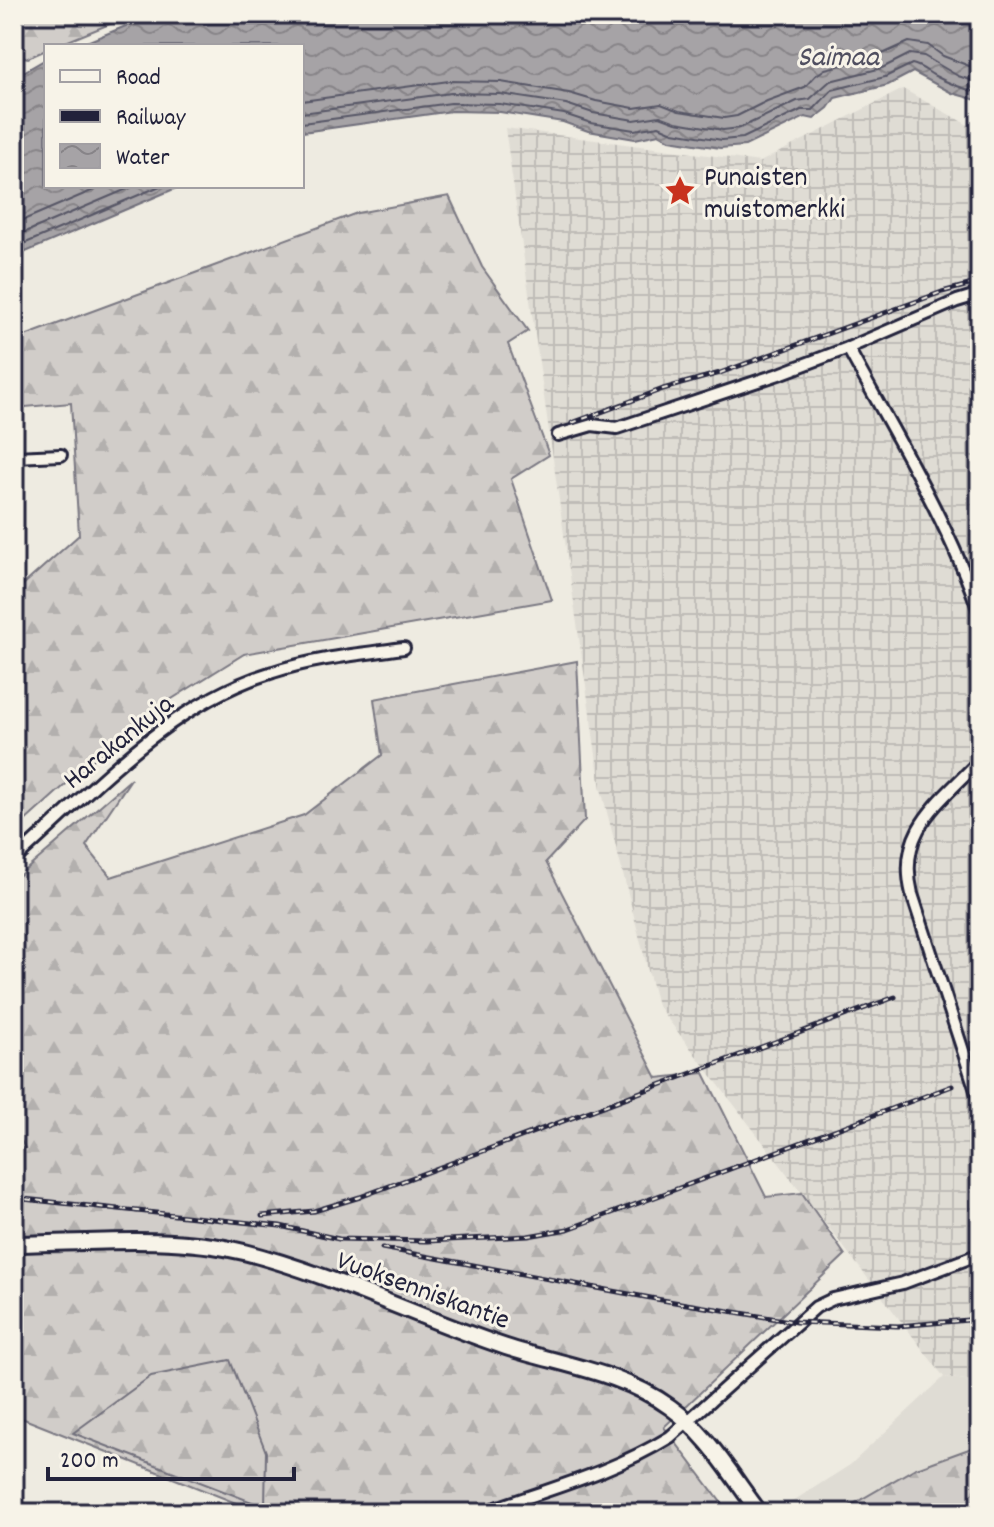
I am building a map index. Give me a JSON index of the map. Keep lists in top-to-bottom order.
{
  "streets": {
    "street": ["Harakankuja", "Vuoksenniskantie"]
  },
  "water": ["Saimaa"],
  "places": {
    "place": ["Punaisten muistomerkki"]
  },
  "legend": ["Road", "Railway", "Water"],
  "scale_bar": "200 m"
}
